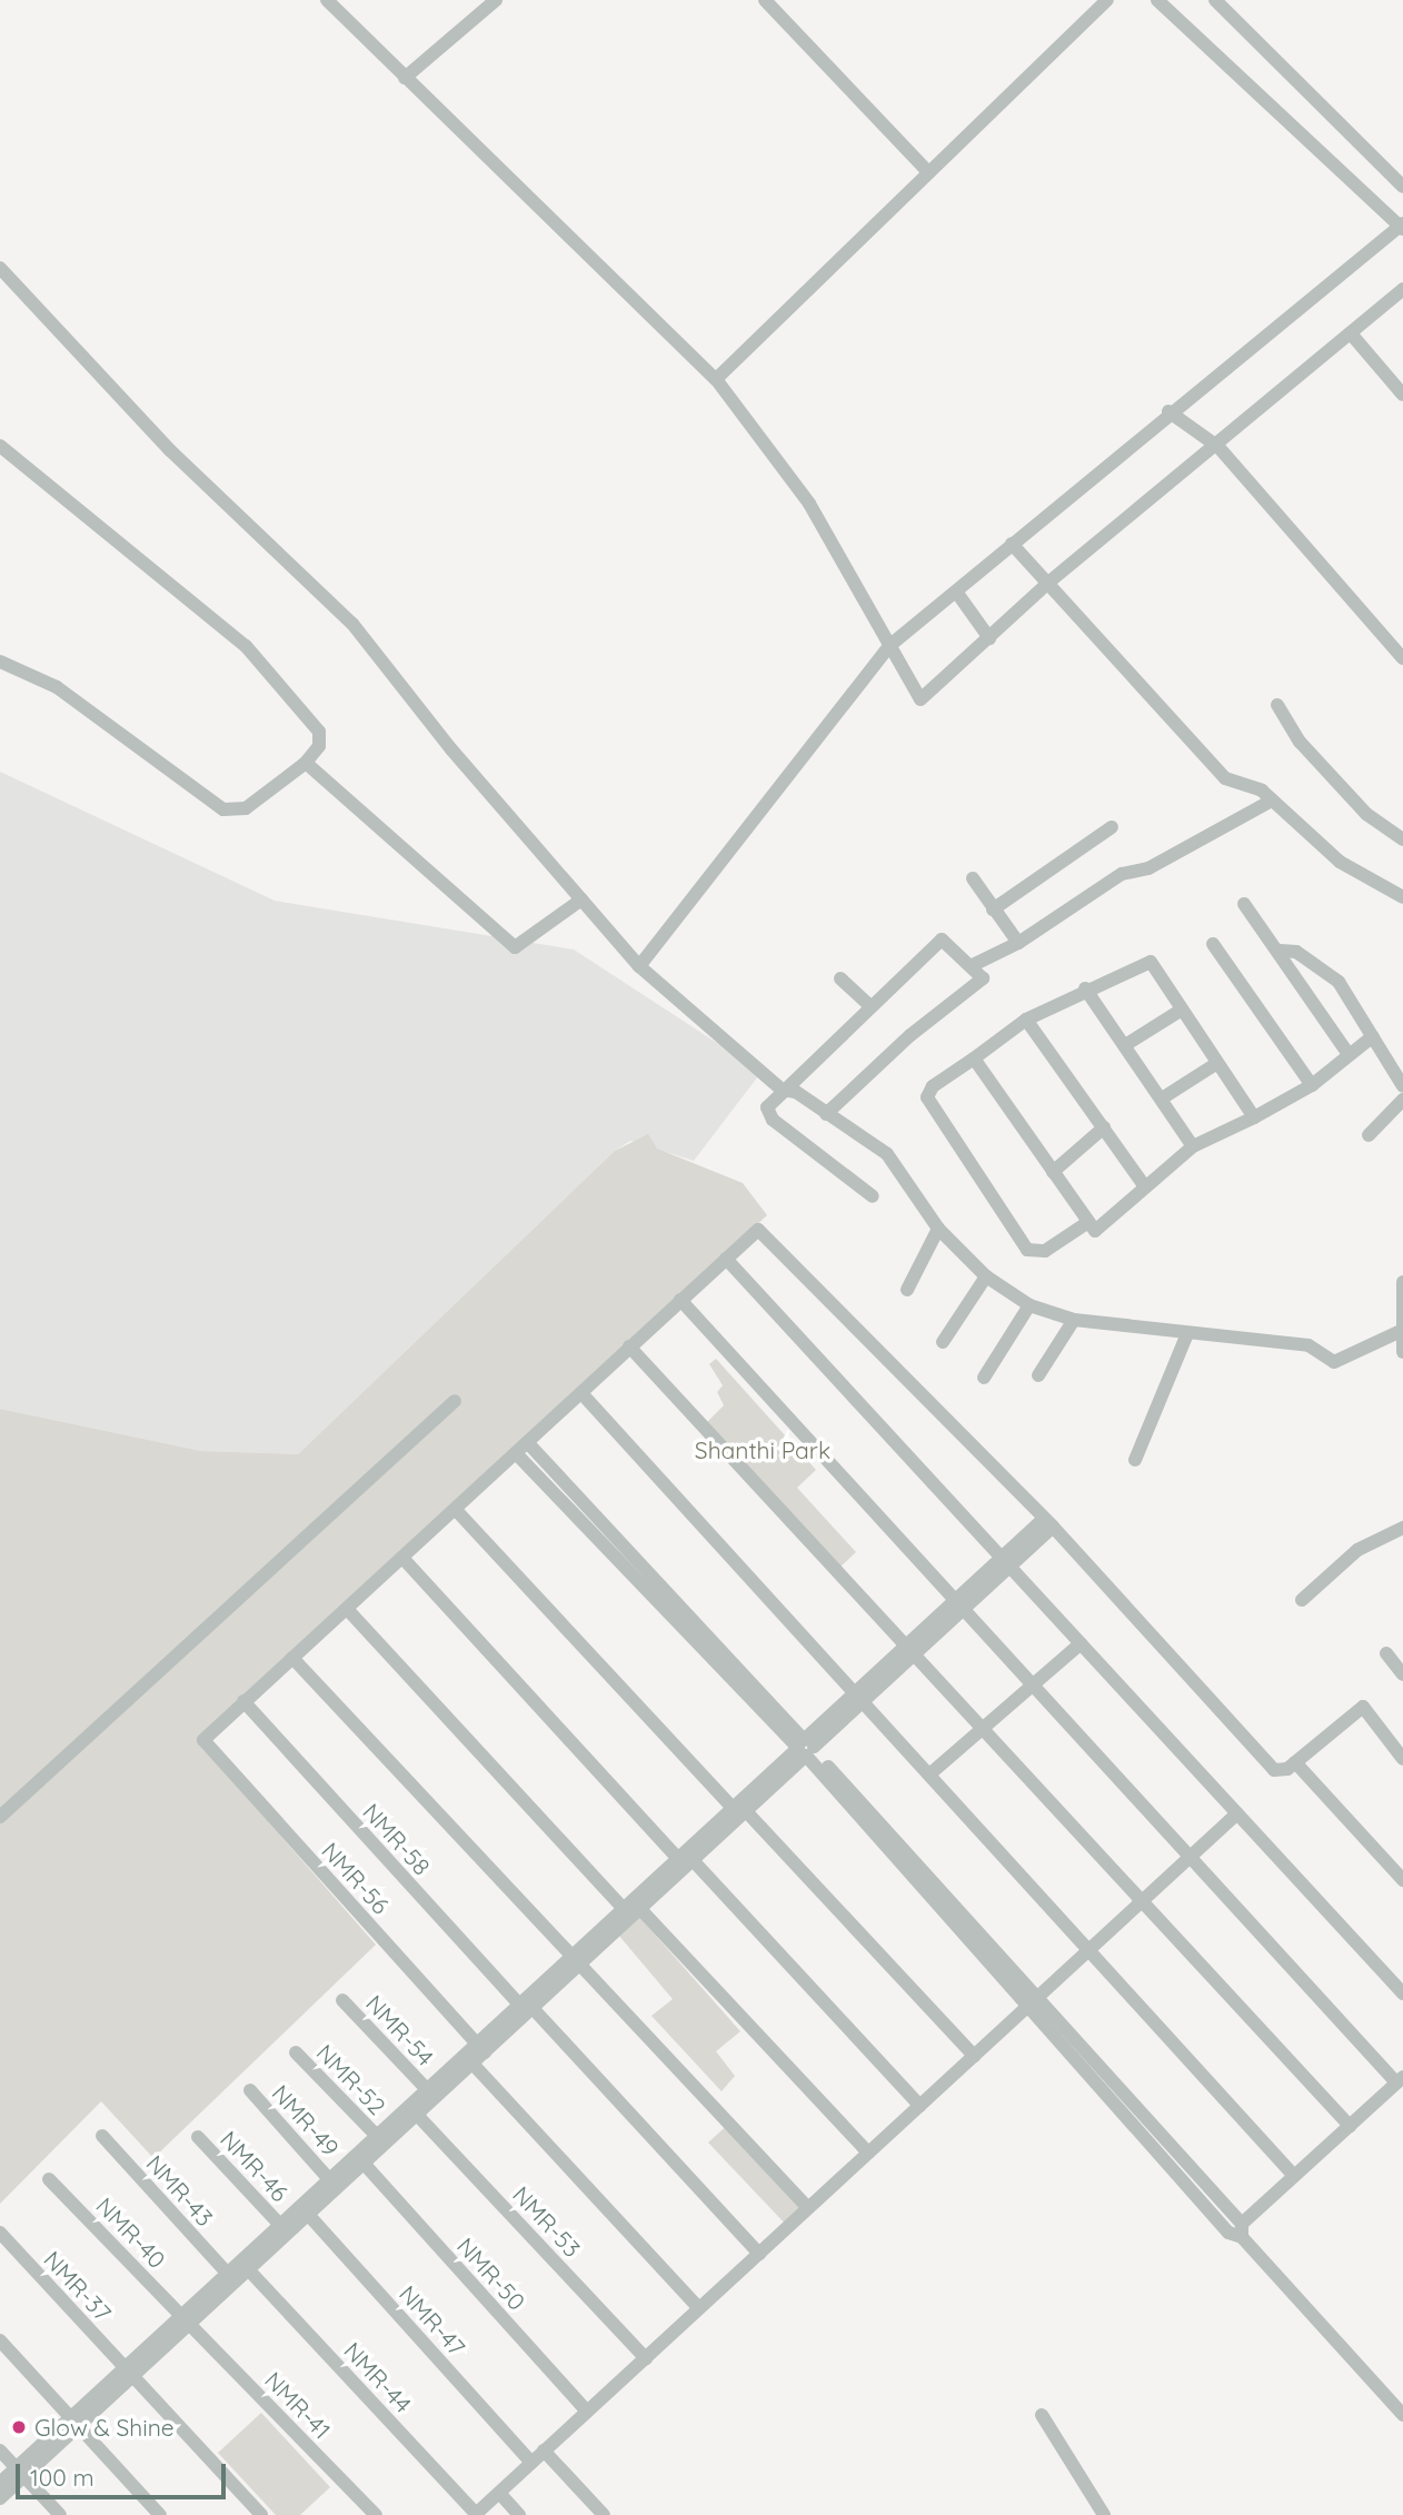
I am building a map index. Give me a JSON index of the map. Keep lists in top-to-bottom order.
{
  "streets": {
    "street": [
      "NMR-58",
      "NMR-56",
      "NMR-54",
      "NMR-52",
      "NMR-49",
      "NMR-46",
      "NMR-43",
      "NMR-53",
      "NMR-40",
      "NMR-50",
      "NMR-37",
      "NMR-47",
      "NMR-44",
      "NMR-41"
    ]
  },
  "crossings": [
    ["NMR-58", "NMR-56"],
    ["NMR-40", "NMR-41"]
  ],
  "parks": ["Shanthi Park"],
  "places": ["Glow & Shine"],
  "scale_bar": "100 m"
}
